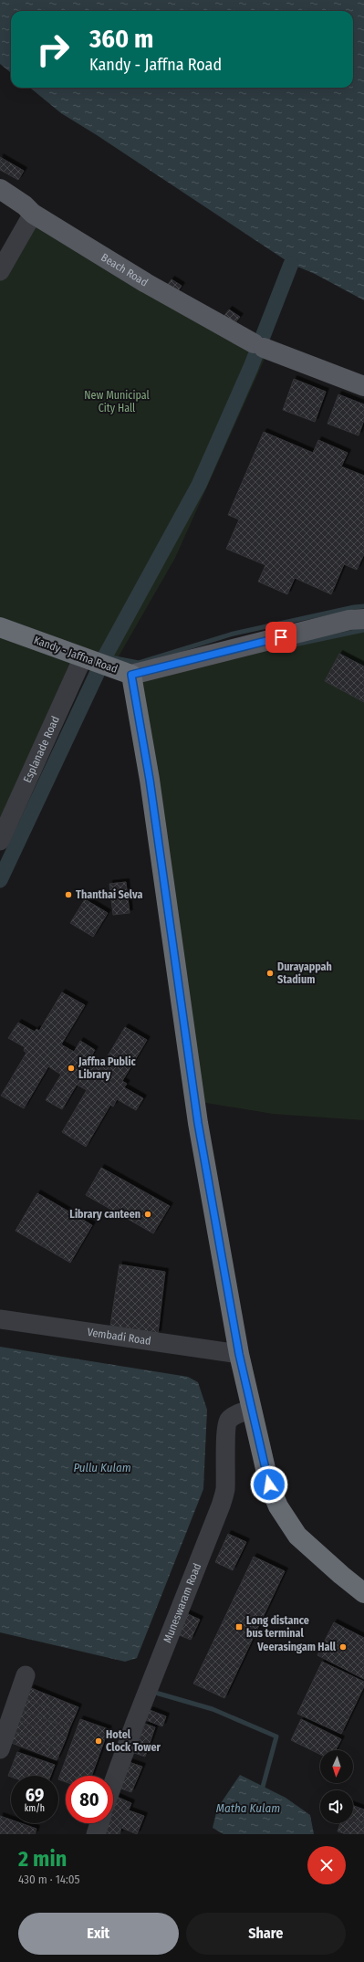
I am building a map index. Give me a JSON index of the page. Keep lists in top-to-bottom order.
{
  "streets": {
    "highway": ["Kandy - Jaffna Road"],
    "main road": ["Beach Road"],
    "street": ["Esplanade Road", "Vembadi Road", "Muneswaram Road"]
  },
  "crossings": [
    ["Kandy - Jaffna Road", "Esplanade Road"]
  ],
  "water": ["Pullu Kulam", "Matha Kulam"],
  "parks": ["New Municipal City Hall"],
  "places": {
    "other": [
      "Thanthai Selva",
      "Durayappah Stadium",
      "Jaffna Public Library",
      "Library canteen",
      "Veerasingam Hall",
      "Hotel Clock Tower"
    ],
    "transit": ["Long distance bus terminal"]
  },
  "north": "bottom",
  "page": {
    "turn": ["360 m", "Kandy - Jaffna Road"],
    "speed": "69 km/h",
    "limit": "80",
    "heading": ["2 min", "430 m · 14:05"],
    "buttons": ["Exit", "Share"]
  }
}
